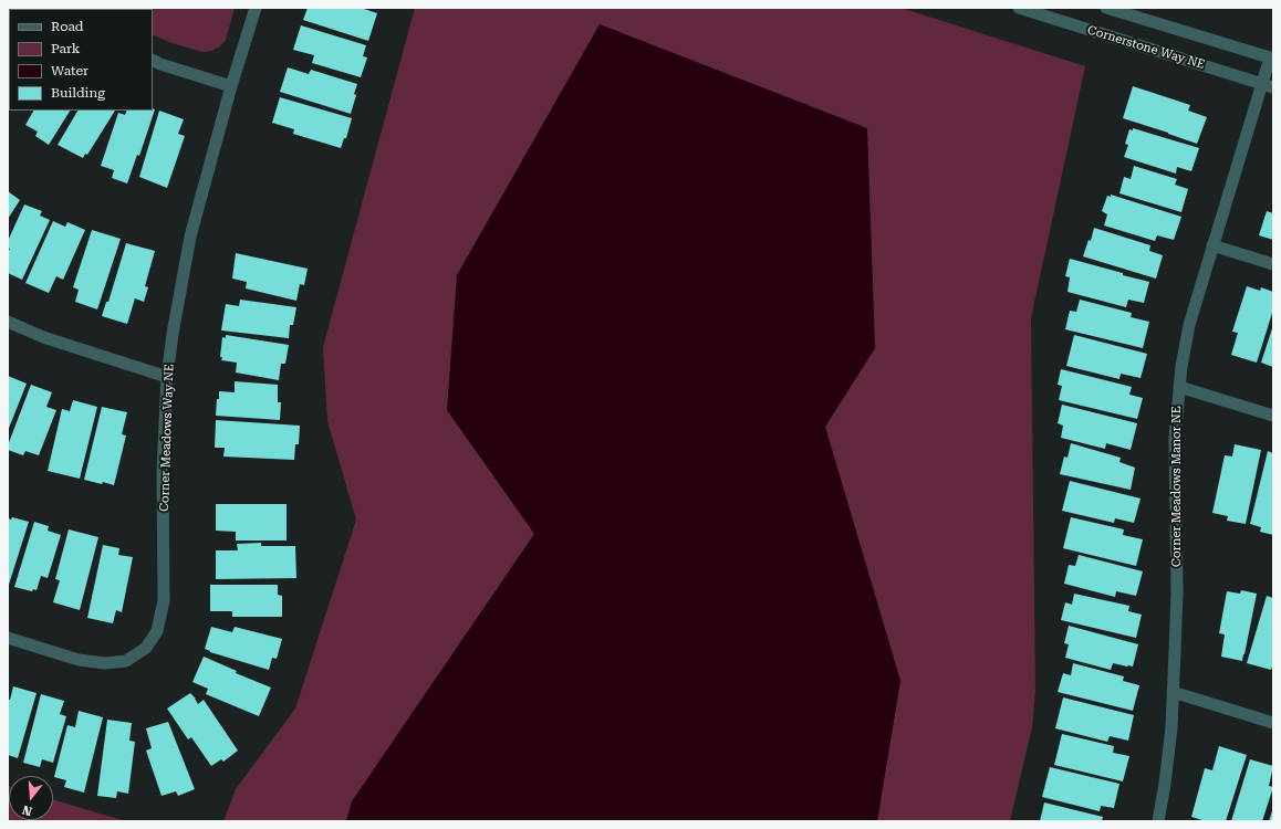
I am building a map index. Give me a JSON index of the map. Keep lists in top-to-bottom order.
{
  "streets": {
    "street": ["Cornerstone Way NE", "Corner Meadows Way NE", "Corner Meadows Manor NE"]
  },
  "crossings": [
    ["Cornerstone Way NE", "Corner Meadows Manor NE"]
  ],
  "legend": [
    "Road",
    "Park",
    "Water",
    "Building"
  ],
  "north": "bottom"
}
